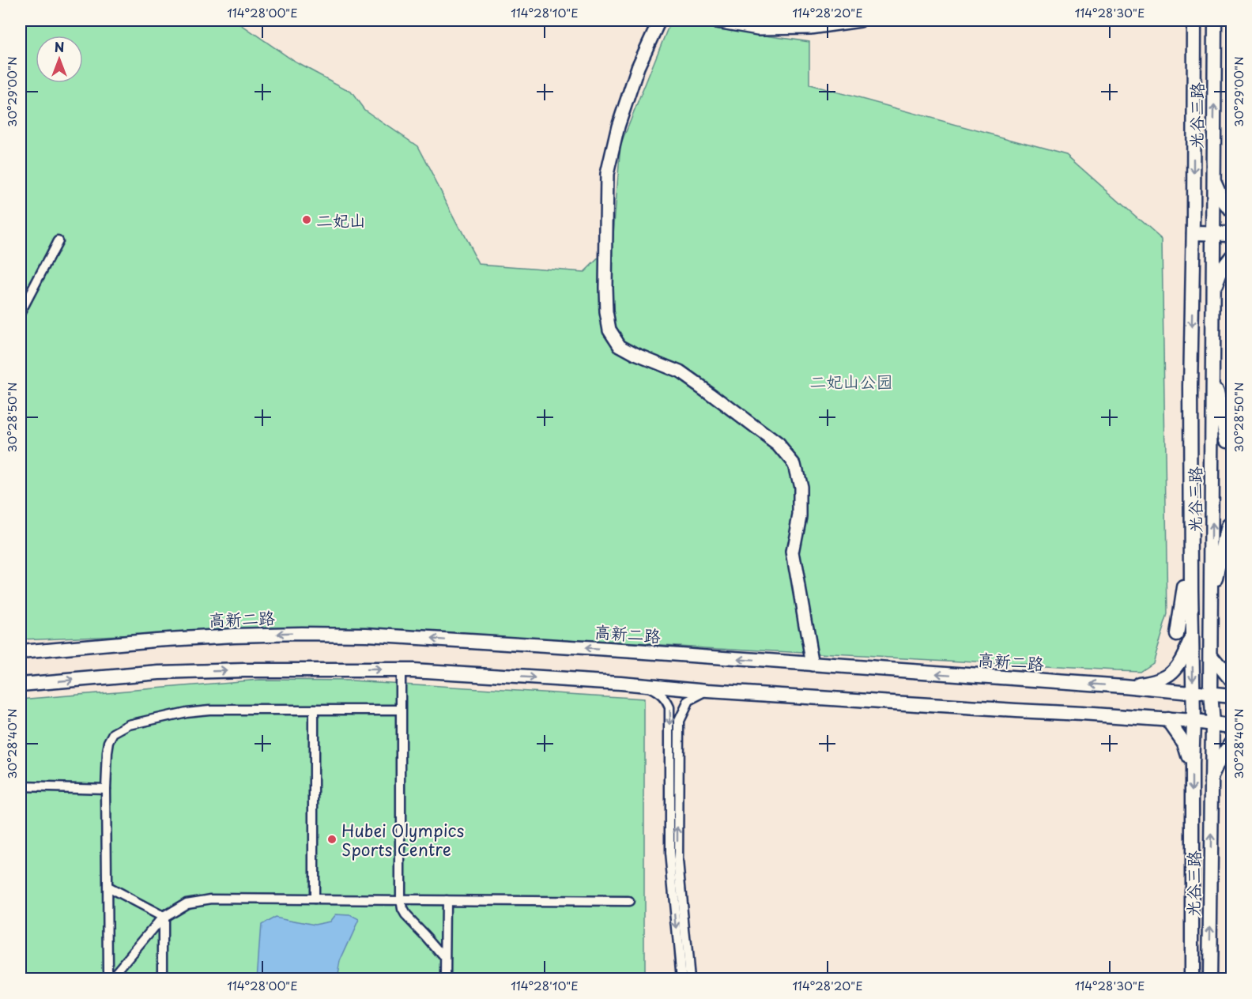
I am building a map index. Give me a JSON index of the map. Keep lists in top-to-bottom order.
{
  "streets": {
    "main road": ["光谷三路", "高新二路"]
  },
  "crossings": [
    ["光谷三路", "高新二路"]
  ],
  "parks": ["二妃山公园"],
  "places": ["二妃山", "Hubei Olympics Sports Centre"],
  "north": "top",
  "coordinates": [
    "114°28'00\"E",
    "114°28'10\"E",
    "114°28'20\"E",
    "114°28'30\"E",
    "30°29'00\"N",
    "30°28'50\"N",
    "30°28'40\"N"
  ]
}
